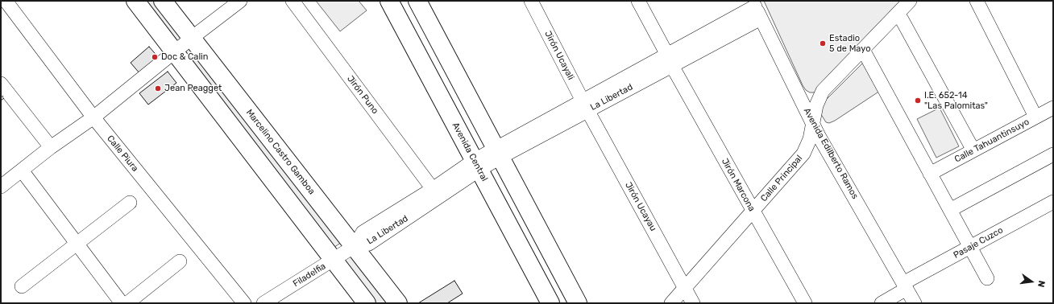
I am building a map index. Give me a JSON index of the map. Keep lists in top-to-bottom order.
{
  "streets": {
    "main road": ["Marcelino Castro Gamboa", "Avenida Central"],
    "street": [
      "Jirón Ucayali",
      "Jirón Puno",
      "La Libertad",
      "Calle Tahuantinsuyo",
      "Calle Piura",
      "Avenida Edilberto Ramos",
      "Calle Principal",
      "Jirón Marcona",
      "Jirón Ucayau",
      "Pasaje Cuzco",
      "Filadelfia"
    ]
  },
  "crossings": [
    ["Jirón Ucayali", "La Libertad"],
    ["Jirón Ucayali", "Jirón Ucayau"],
    ["Jirón Puno", "La Libertad"],
    ["La Libertad", "Marcelino Castro Gamboa"],
    ["La Libertad", "Avenida Central"],
    ["La Libertad", "Avenida Edilberto Ramos"],
    ["La Libertad", "Jirón Marcona"],
    ["La Libertad", "Jirón Ucayau"],
    ["La Libertad", "Filadelfia"],
    ["Marcelino Castro Gamboa", "Filadelfia"],
    ["Avenida Edilberto Ramos", "Calle Principal"],
    ["Avenida Edilberto Ramos", "Pasaje Cuzco"],
    ["Calle Principal", "Jirón Marcona"],
    ["Calle Principal", "Jirón Ucayau"]
  ],
  "places": [
    "Estadio 5 de Mayo",
    "Doc & Calin",
    "Jean Peagget",
    "I.E. 652-14 \"Las Palomitas\""
  ],
  "north": "right"
}
